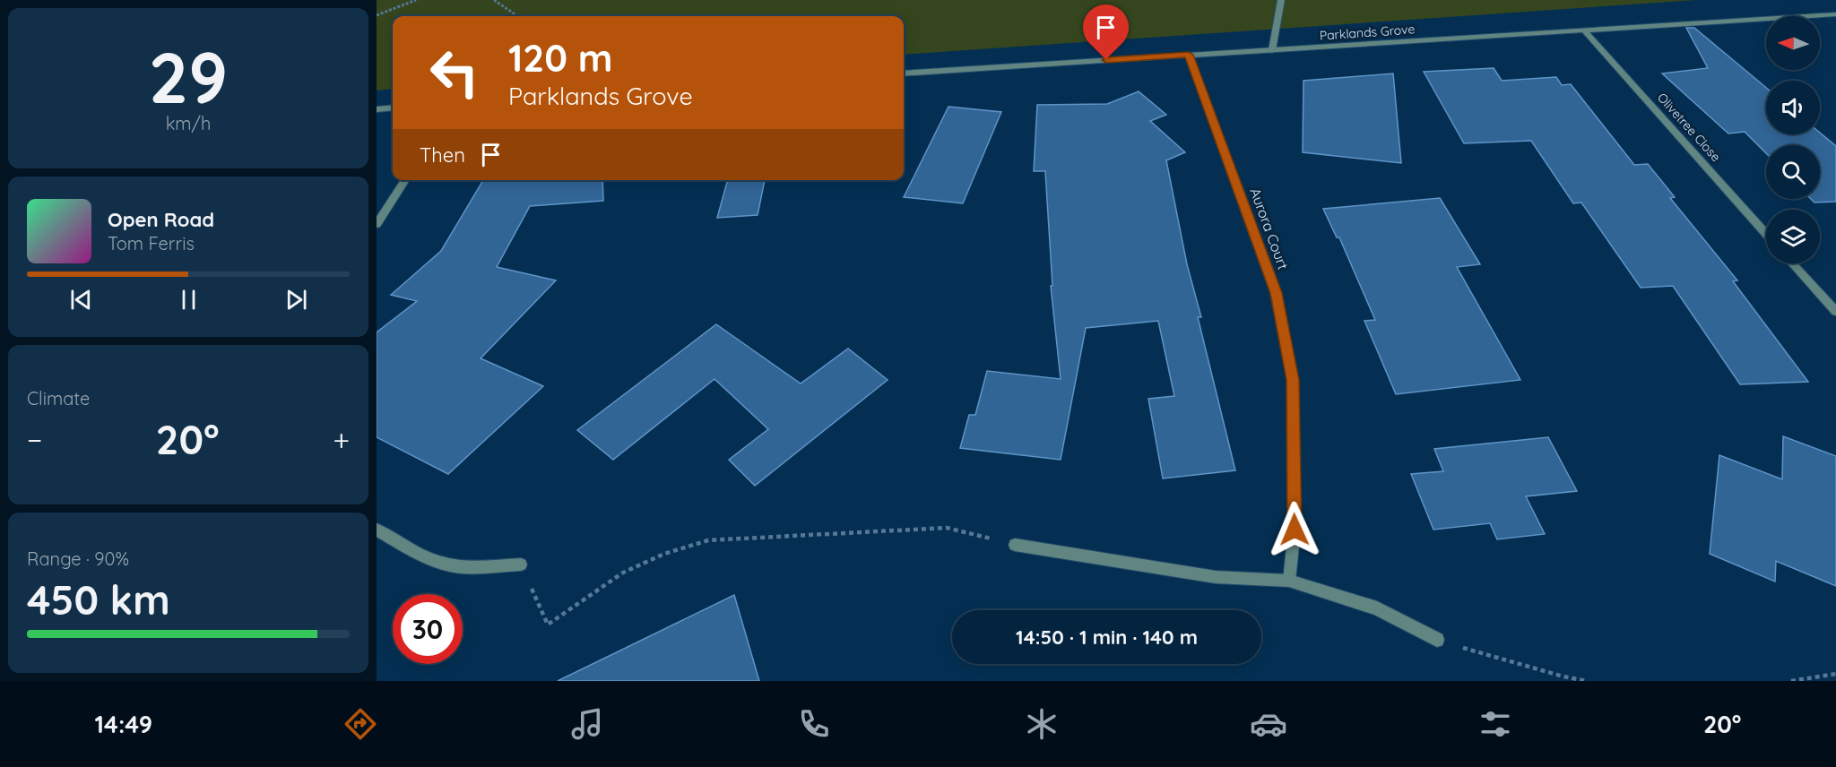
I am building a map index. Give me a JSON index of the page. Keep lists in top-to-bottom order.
{
  "streets": {
    "street": ["Parklands Grove", "Olivetree Close", "Aurora Court"]
  },
  "crossings": [
    ["Parklands Grove", "Olivetree Close"],
    ["Parklands Grove", "Aurora Court"]
  ],
  "north": "left",
  "page": {
    "tile": [
      ["29", "km/h"],
      "Climate",
      ["Range · 90%", "450 km"]
    ],
    "turn": ["120 m", "Parklands Grove"],
    "then": "Then",
    "song": ["Open Road", "Tom Ferris"],
    "heat": ["−", "20°", "+"],
    "limit": "30",
    "trip": "14:50 · 1 min · 140 m",
    "tabs": ["14:49", "20°"]
  }
}
